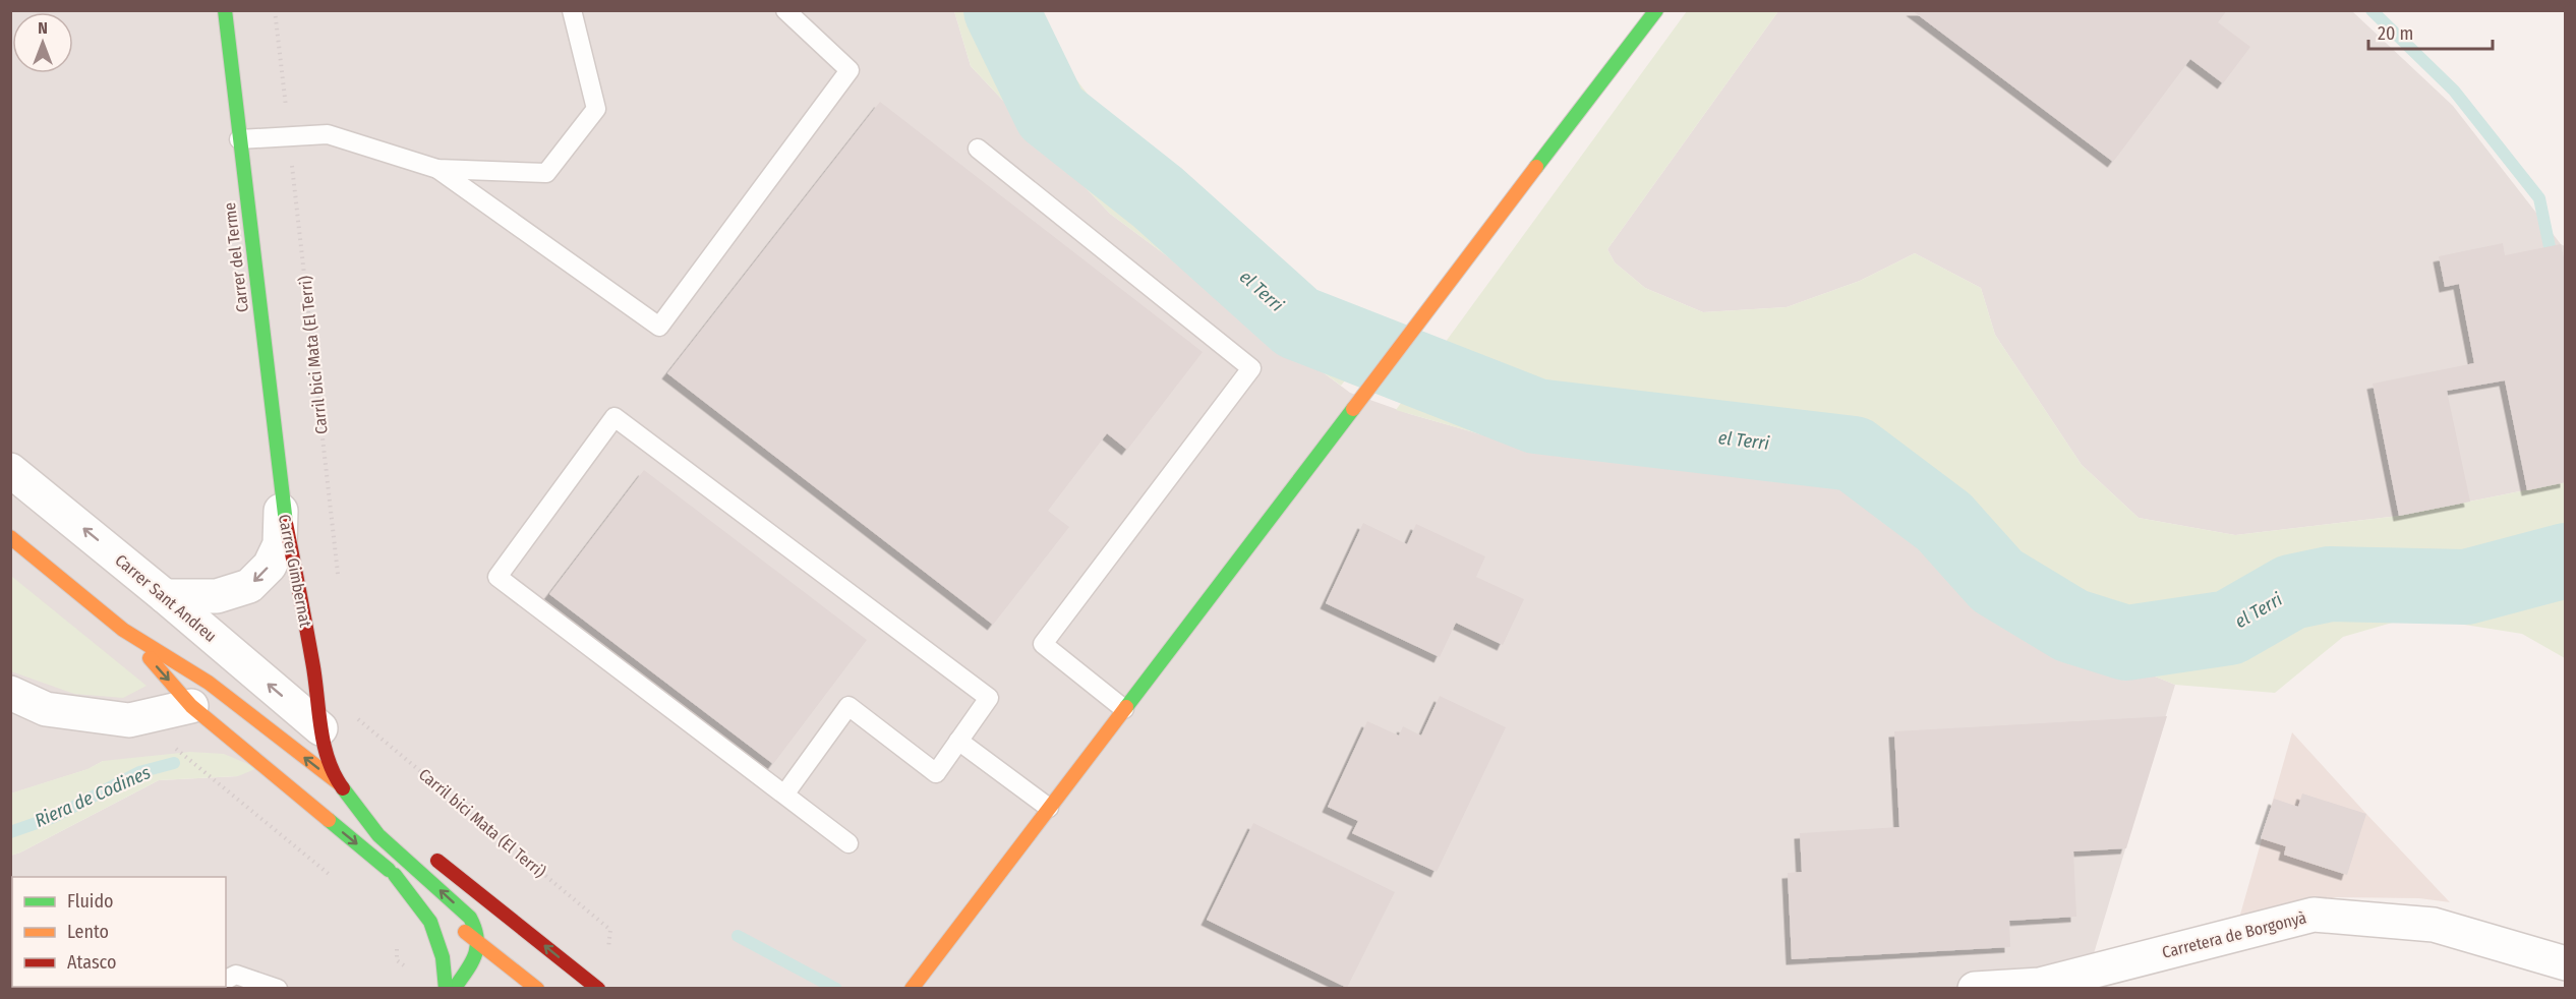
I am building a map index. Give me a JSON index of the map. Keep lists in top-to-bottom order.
{
  "streets": {
    "main road": ["Carrer del Terme", "Carrer Gimbernat"],
    "street": ["Carrer Sant Andreu", "Carretera de Borgonyà"],
    "path": ["Carril bici Mata (El Terri)"]
  },
  "crossings": [
    ["Carrer del Terme", "Carrer Gimbernat"],
    ["Carrer Gimbernat", "Carrer Sant Andreu"]
  ],
  "one_way": ["Carrer Sant Andreu"],
  "water": ["el Terri", "Riera de Codines"],
  "legend": ["Fluido", "Lento", "Atasco"],
  "scale_bar": "20 m",
  "north": "top"
}
